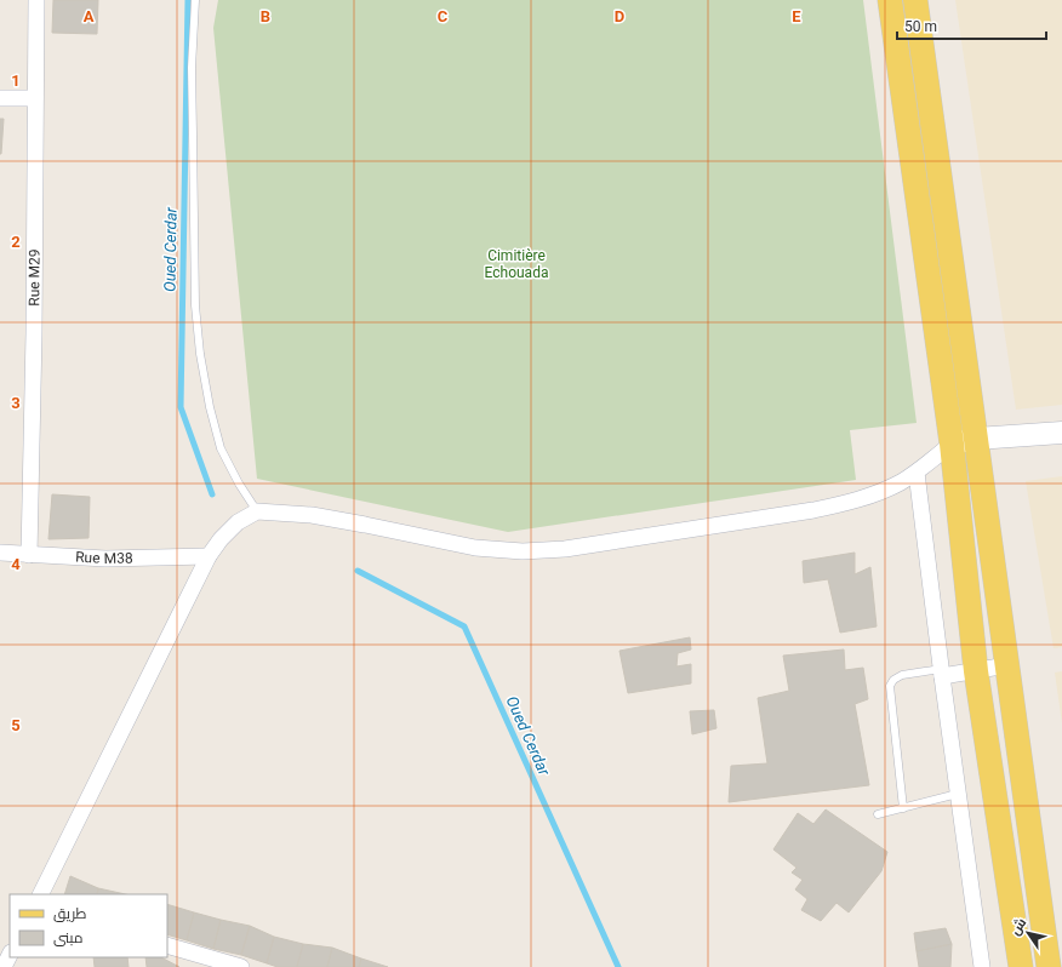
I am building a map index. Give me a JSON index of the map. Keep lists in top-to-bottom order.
{
  "streets": {
    "street": ["Rue M29", "Rue M38"]
  },
  "crossings": [
    ["Rue M29", "Rue M38"]
  ],
  "water": ["Oued Cerdar"],
  "parks": ["Cimitière Echouada"],
  "legend": ["طريق", "مبنى"],
  "scale_bar": "50 m",
  "north": "top left",
  "grid": {
    "columns": [
      "A",
      "B",
      "C",
      "D",
      "E"
    ],
    "rows": [
      "1",
      "2",
      "3",
      "4",
      "5"
    ]
  }
}
